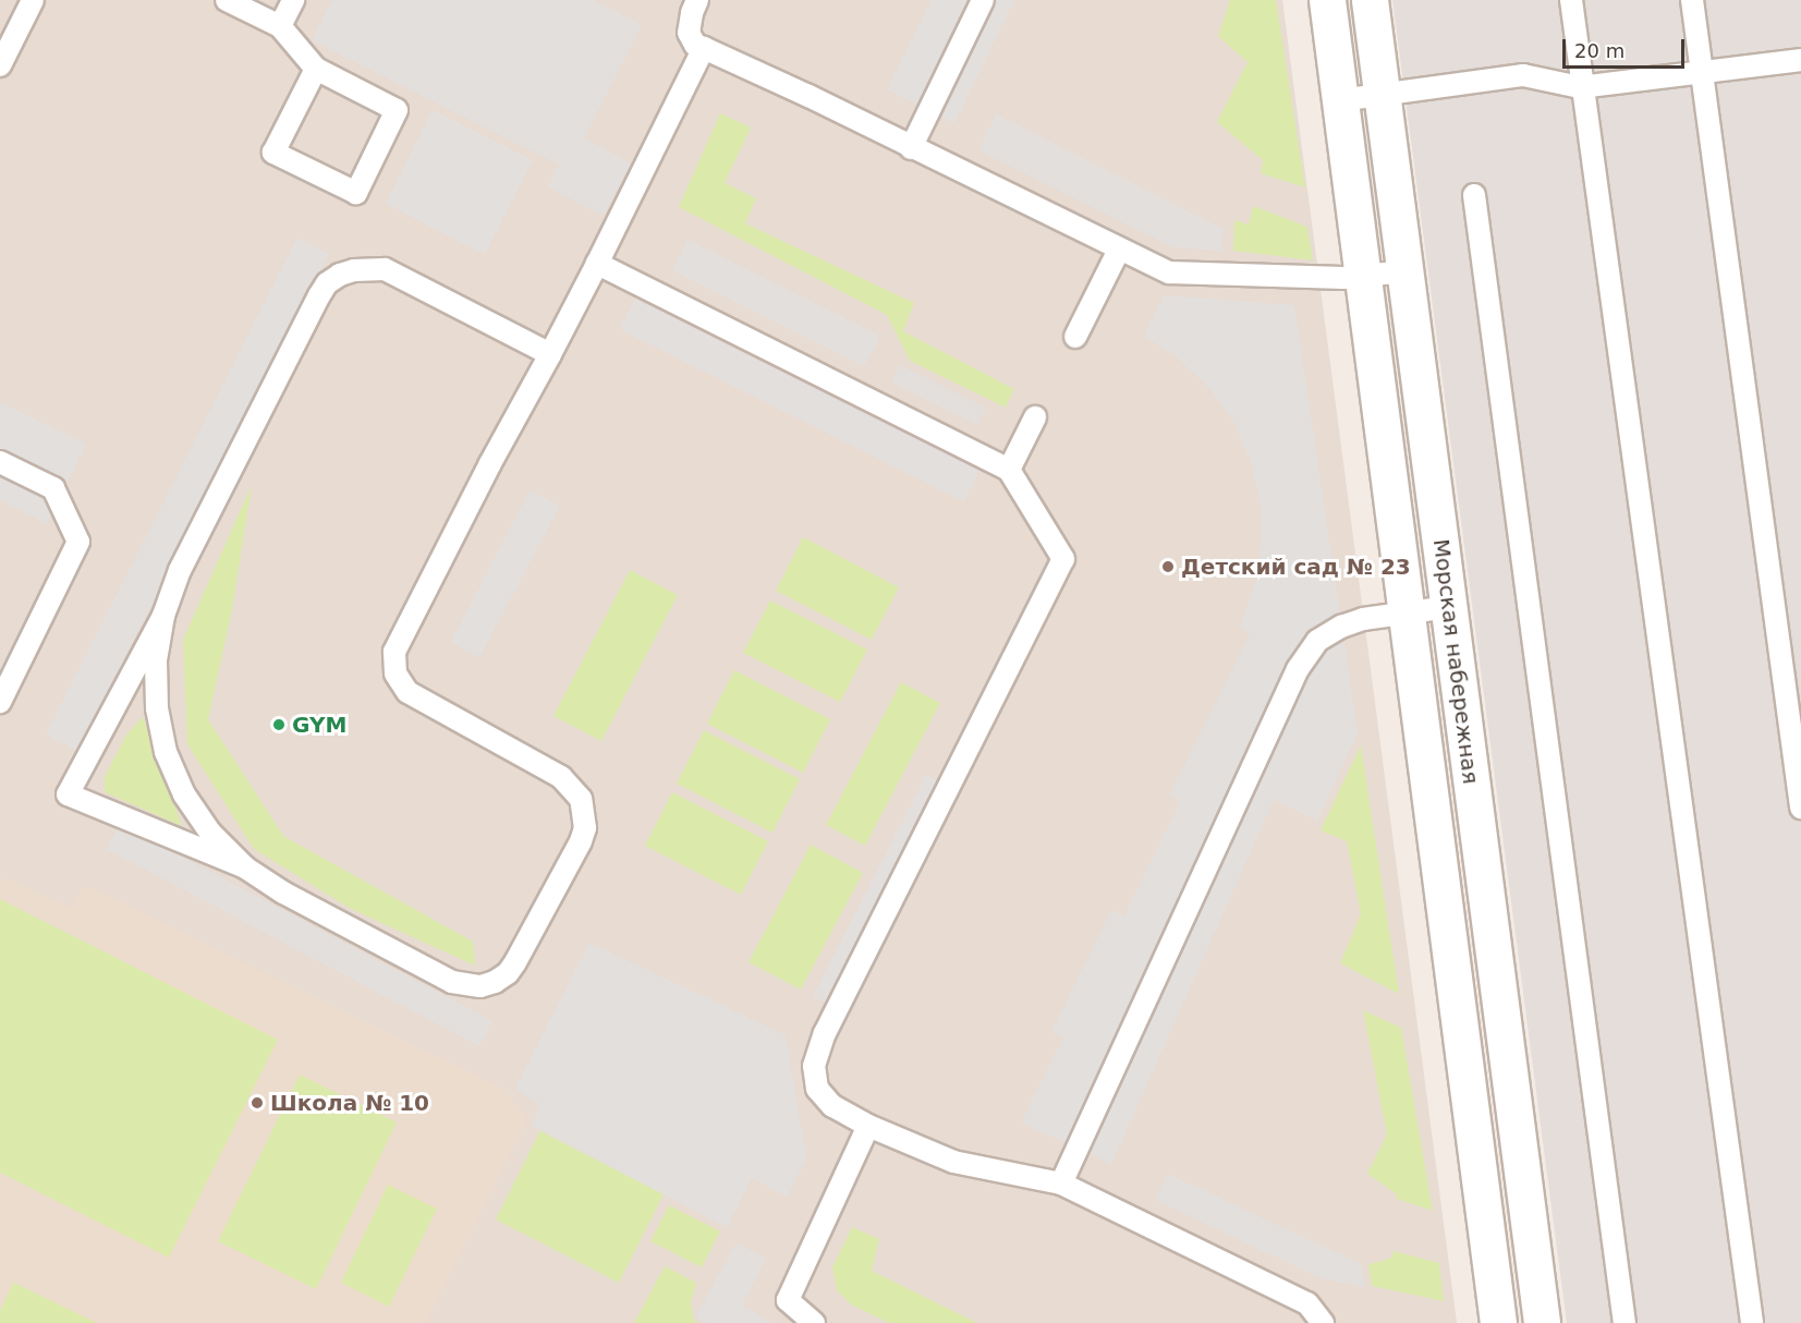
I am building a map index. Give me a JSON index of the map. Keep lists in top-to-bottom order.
{
  "streets": {
    "street": ["Морская набережная"]
  },
  "places": ["Детский сад № 23", "GYM", "Школа № 10"],
  "scale_bar": "20 m"
}
